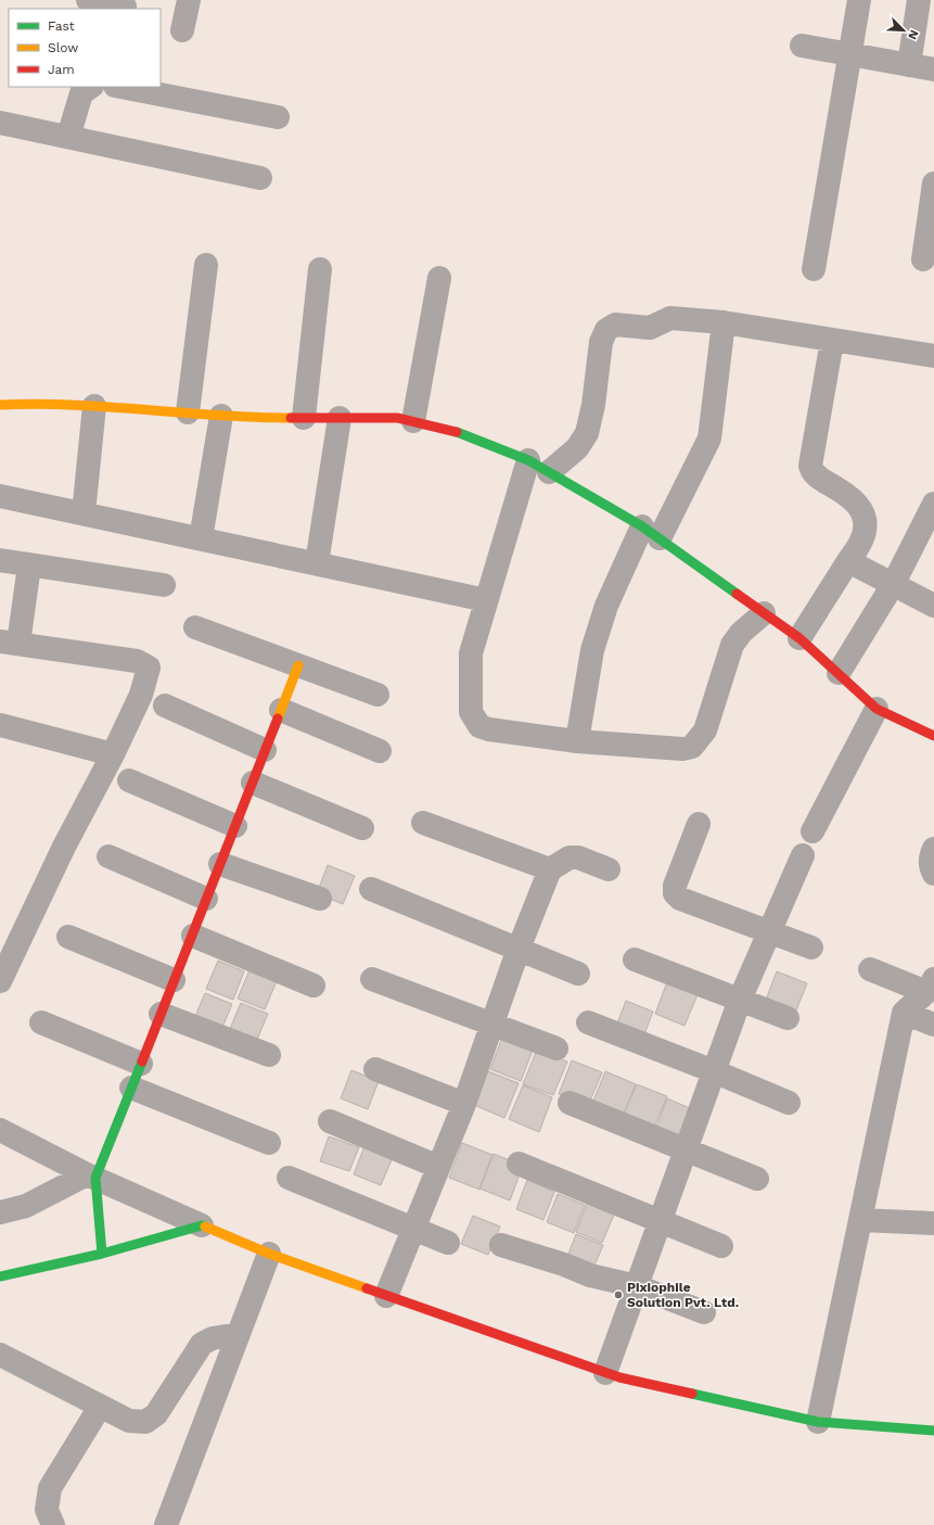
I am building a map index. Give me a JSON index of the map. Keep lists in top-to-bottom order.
{
  "places": ["Pixiophile Solution Pvt. Ltd."],
  "legend": ["Fast", "Slow", "Jam"],
  "north": "bottom right"
}
